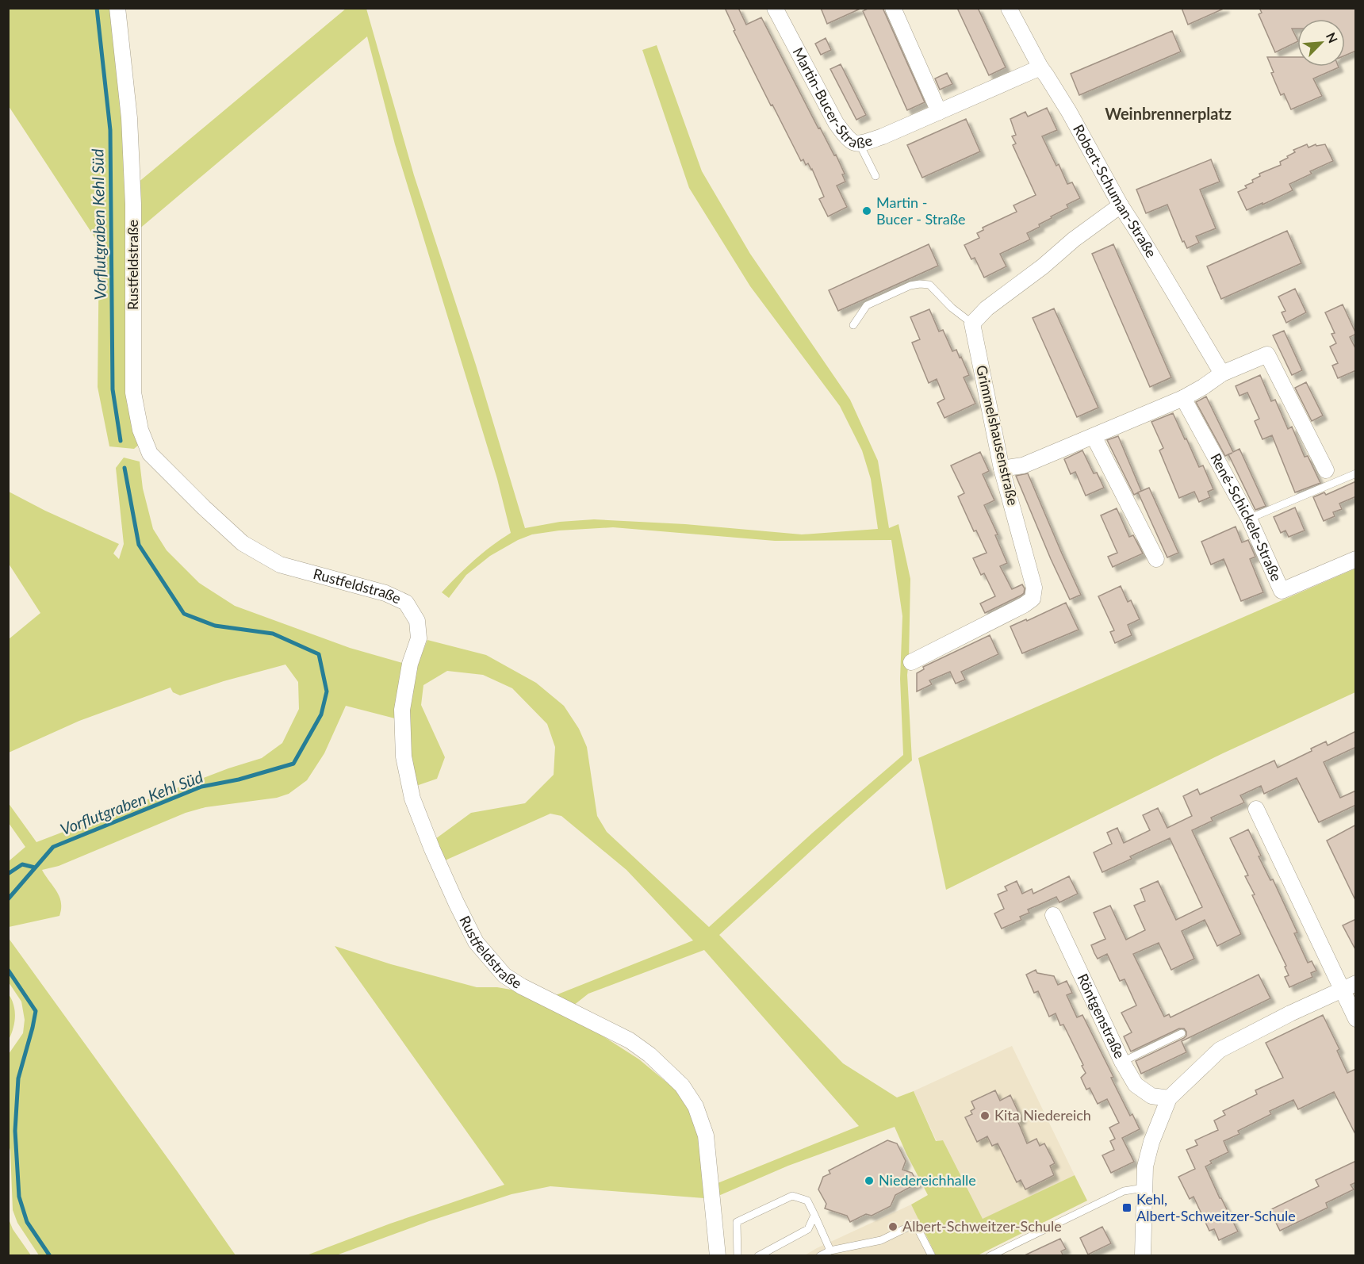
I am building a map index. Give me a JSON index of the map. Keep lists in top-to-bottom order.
{
  "streets": {
    "street": [
      "Martin-Bucer-Straße",
      "Robert-Schuman-Straße",
      "Rustfeldstraße",
      "Grimmelshausenstraße",
      "René-Schickele-Straße",
      "Röntgenstraße"
    ]
  },
  "crossings": [
    ["Martin-Bucer-Straße", "Robert-Schuman-Straße"]
  ],
  "districts": ["Weinbrennerplatz"],
  "water": ["Vorflutgraben Kehl Süd"],
  "places": {
    "other": [
      "Martin - Bucer - Straße",
      "Kita Niedereich",
      "Niedereichhalle",
      "Albert-Schweitzer-Schule"
    ],
    "transit": ["Kehl, Albert-Schweitzer-Schule"]
  },
  "north": "top right"
}
